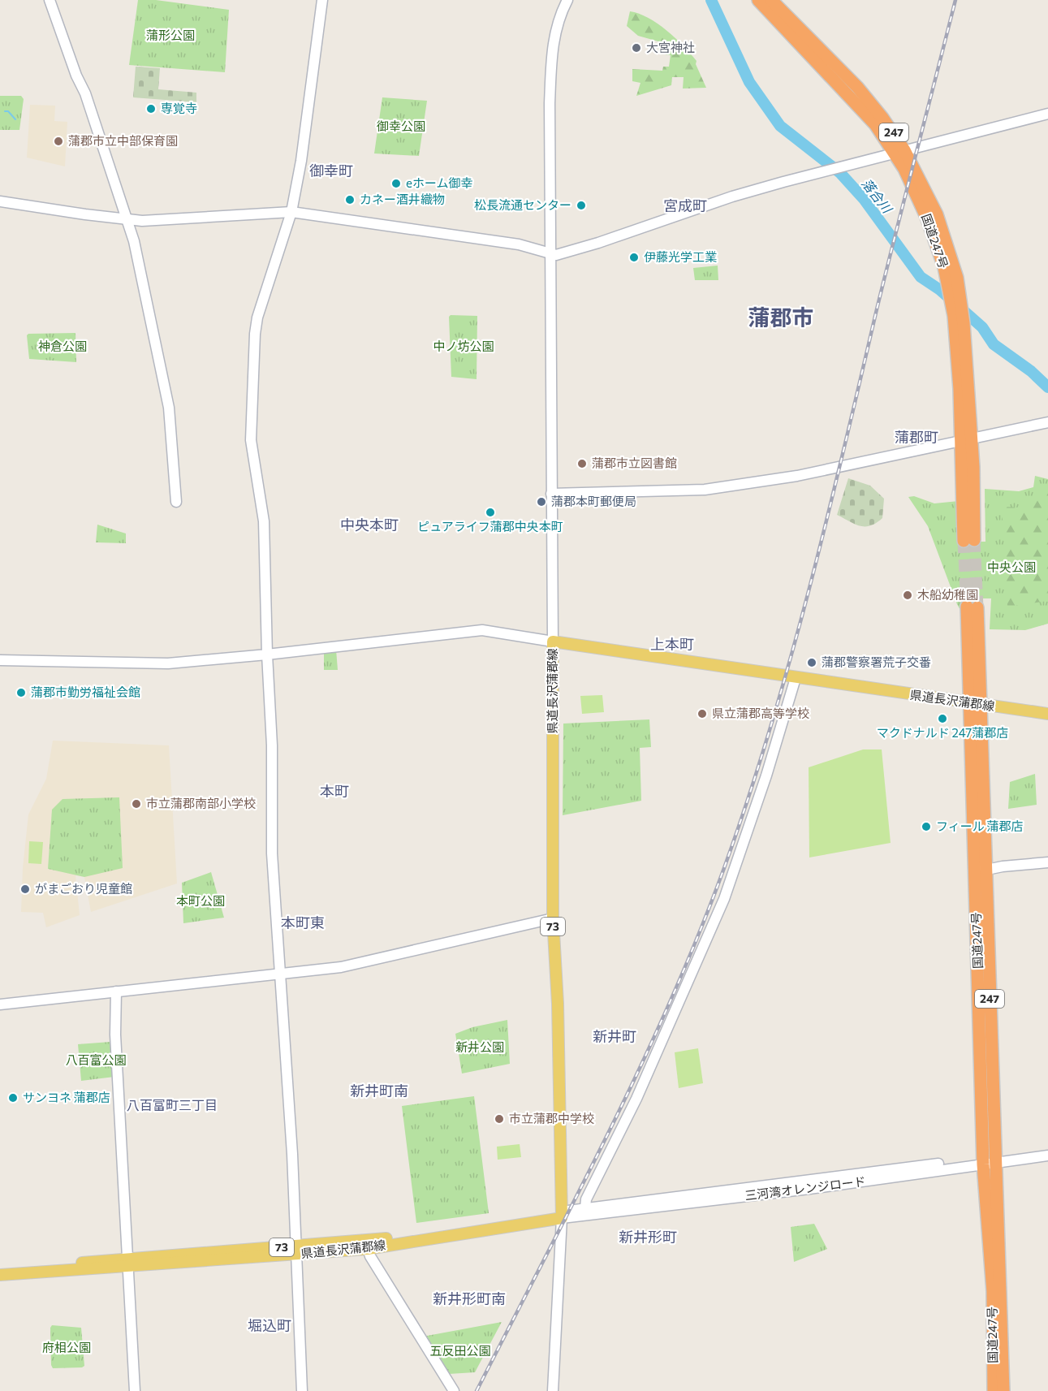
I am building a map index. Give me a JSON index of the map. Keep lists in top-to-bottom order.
{
  "streets": {
    "highway": ["247", "国道247号"],
    "main road": ["県道長沢蒲郡線", "73"],
    "street": ["三河湾オレンジロード"]
  },
  "crossings": [
    ["国道247号", "県道長沢蒲郡線"],
    ["国道247号", "三河湾オレンジロード"],
    ["県道長沢蒲郡線", "三河湾オレンジロード"]
  ],
  "districts": [
    "御幸町",
    "宮成町",
    "蒲郡市",
    "蒲郡町",
    "中央本町",
    "上本町",
    "本町",
    "本町東",
    "新井町",
    "新井町南",
    "八百富町三丁目",
    "新井形町",
    "新井形町南",
    "堀込町"
  ],
  "water": ["落合川"],
  "parks": [
    "蒲形公園",
    "御幸公園",
    "神倉公園",
    "中ノ坊公園",
    "中央公園",
    "本町公園",
    "新井公園",
    "八百富公園",
    "府相公園",
    "五反田公園"
  ],
  "places": [
    "大宮神社",
    "専覚寺",
    "蒲郡市立中部保育園",
    "eホーム御幸",
    "カネー酒井織物",
    "松長流通センター",
    "伊藤光学工業",
    "蒲郡市立図書館",
    "蒲郡本町郵便局",
    "ピュアライフ蒲郡中央本町",
    "木船幼稚園",
    "蒲郡警察署荒子交番",
    "蒲郡市勤労福祉会館",
    "県立蒲郡高等学校",
    "マクドナルド 247蒲郡店",
    "市立蒲郡南部小学校",
    "フィール 蒲郡店",
    "がまごおり児童館",
    "サンヨネ 蒲郡店",
    "市立蒲郡中学校"
  ]
}
